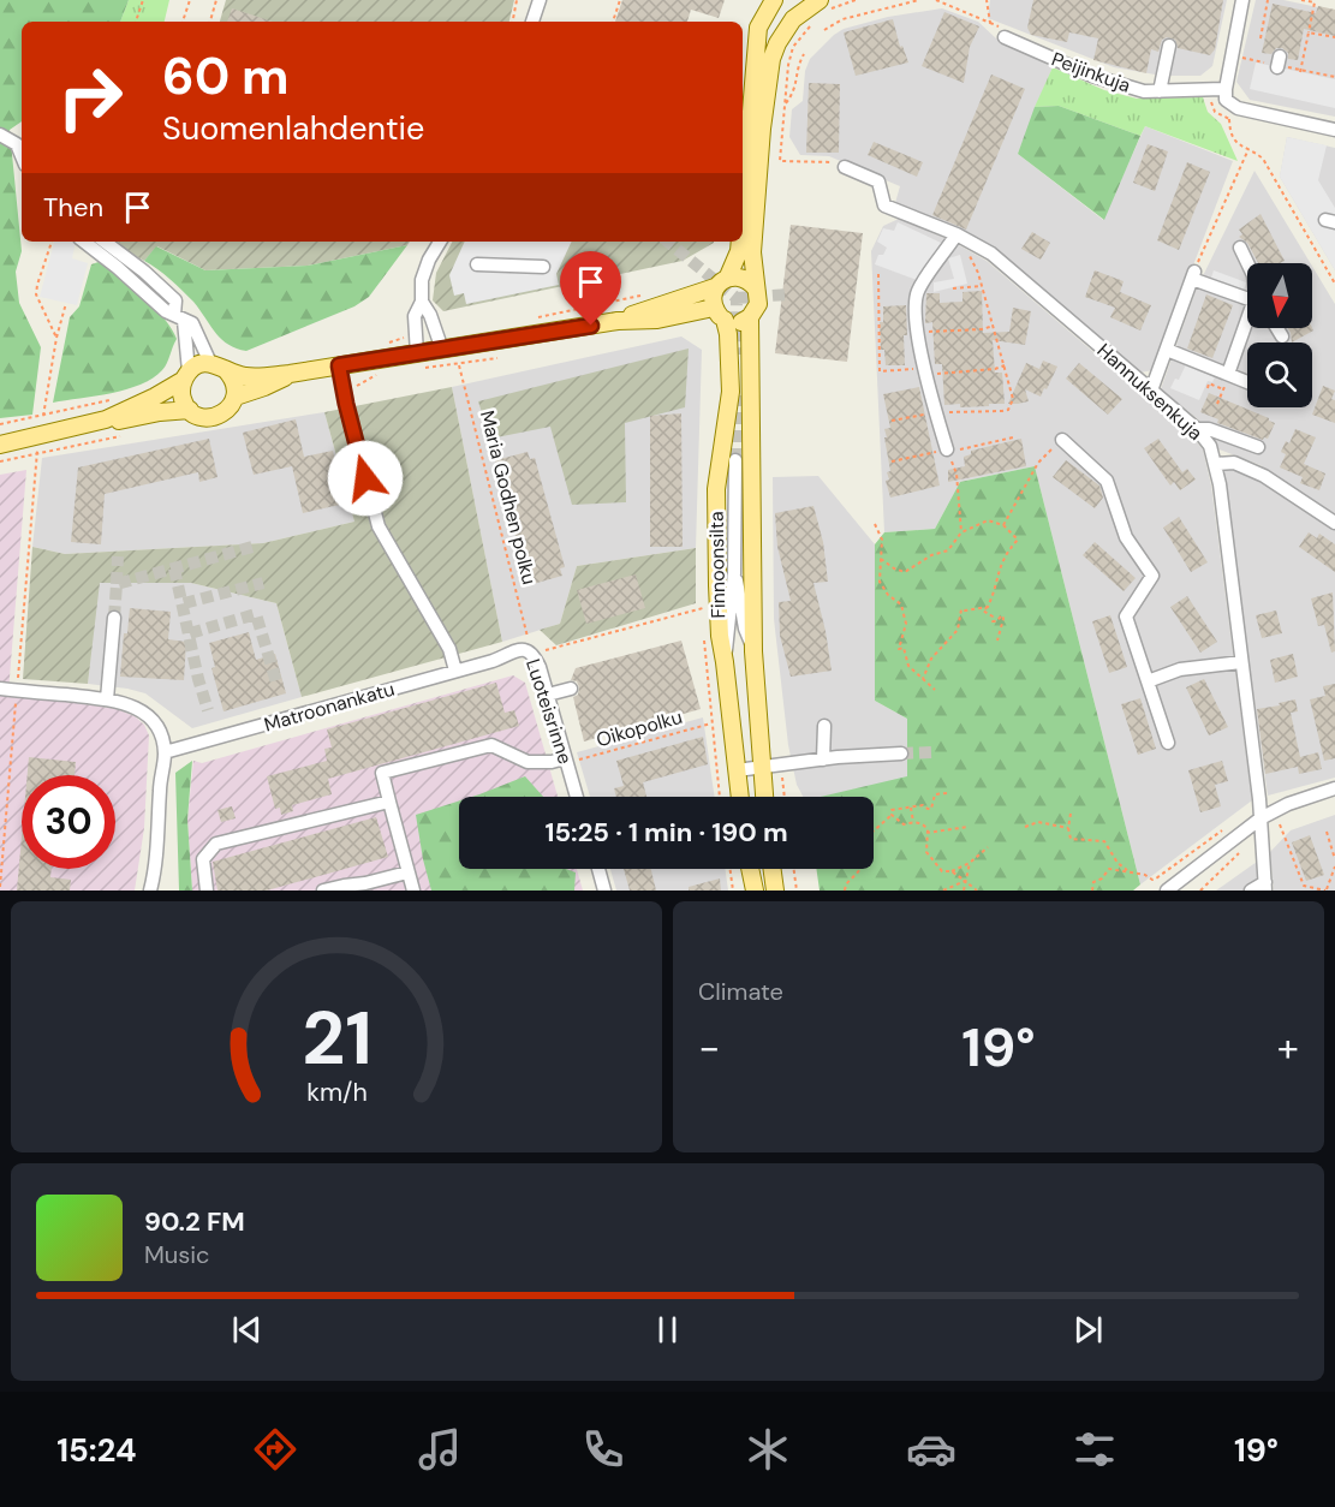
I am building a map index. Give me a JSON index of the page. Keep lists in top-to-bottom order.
{
  "streets": {
    "main road": ["Finnoonsilta"],
    "street": [
      "Peijinkuja",
      "Hannuksenkuja",
      "Matroonankatu",
      "Luoteisrinne"
    ],
    "path": ["Maria Godhen polku", "Oikopolku"]
  },
  "crossings": [
    ["Matroonankatu", "Luoteisrinne"],
    ["Luoteisrinne", "Oikopolku"]
  ],
  "north": "bottom",
  "page": {
    "turn": ["60 m", "Suomenlahdentie"],
    "then": "Then",
    "limit": "30",
    "trip": "15:25 · 1 min · 190 m",
    "tile": "Climate",
    "heat": ["−", "19°", "+"],
    "song": ["90.2 FM", "Music"],
    "tabs": ["15:24", "19°"],
    "gauge": ["21", "km/h"]
  }
}
